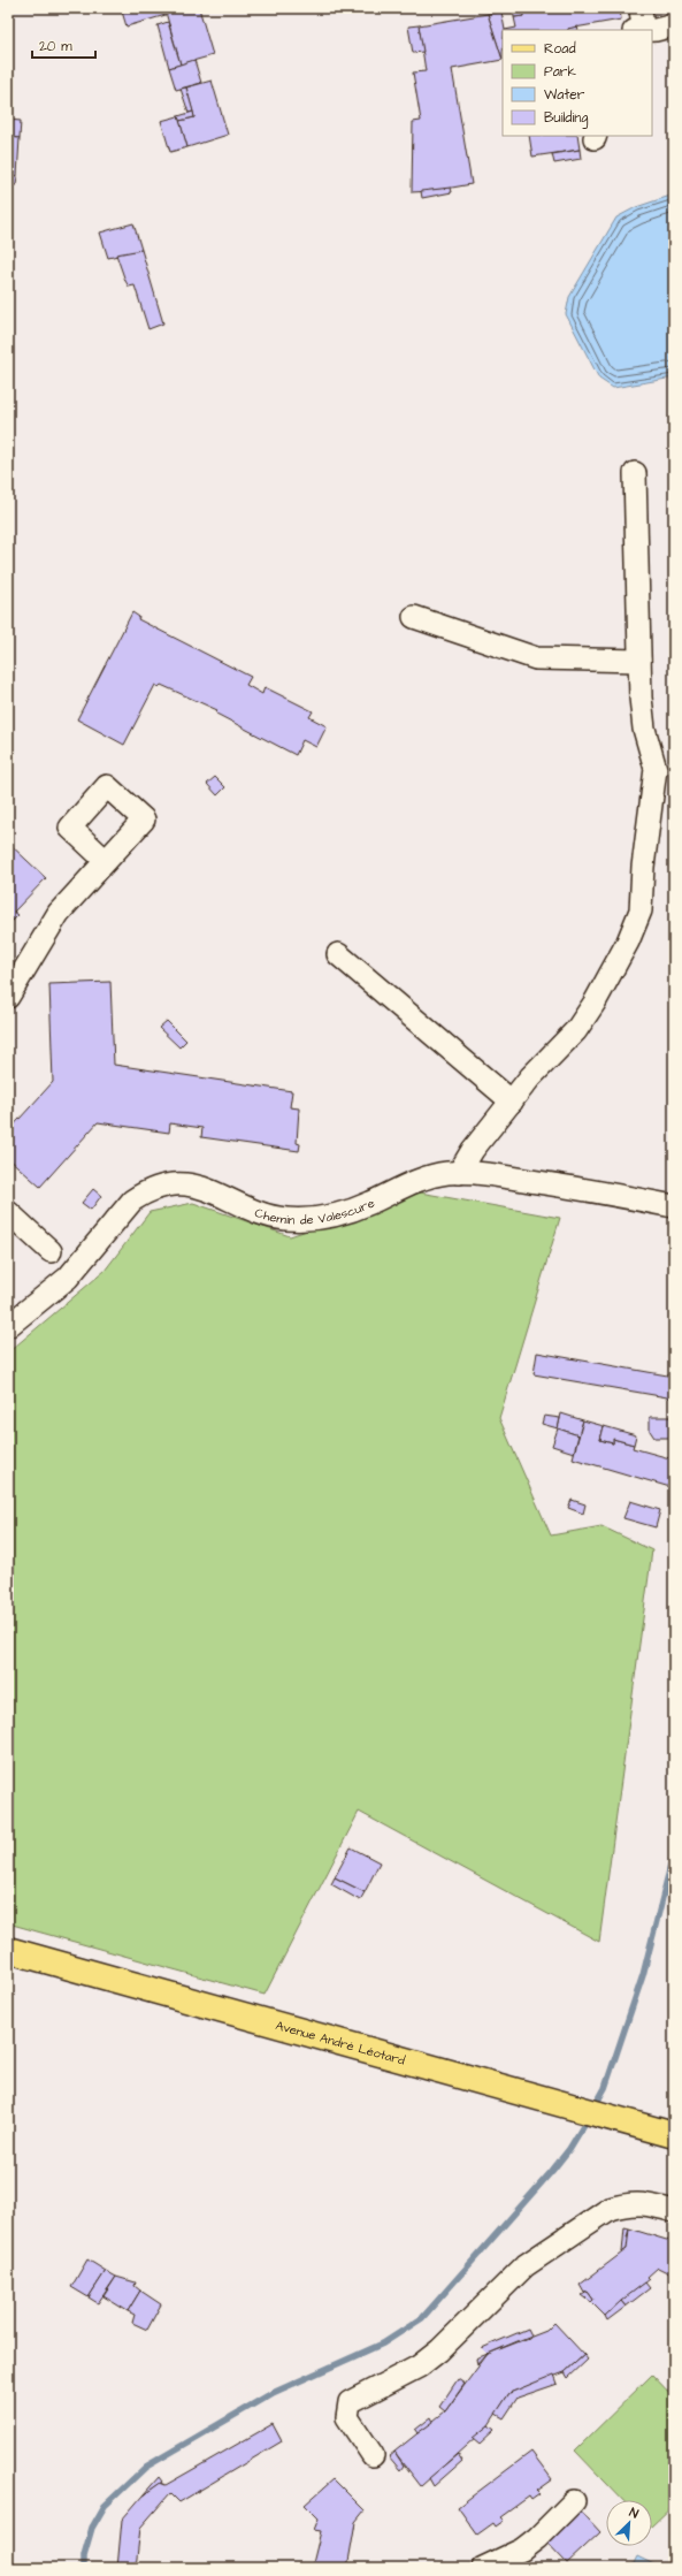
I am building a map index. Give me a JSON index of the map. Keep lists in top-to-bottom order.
{
  "streets": {
    "main road": ["Avenue André Léotard"],
    "street": ["Chemin de Valescure"]
  },
  "legend": [
    "Road",
    "Park",
    "Water",
    "Building"
  ],
  "scale_bar": "20 m",
  "north": "top right"
}
